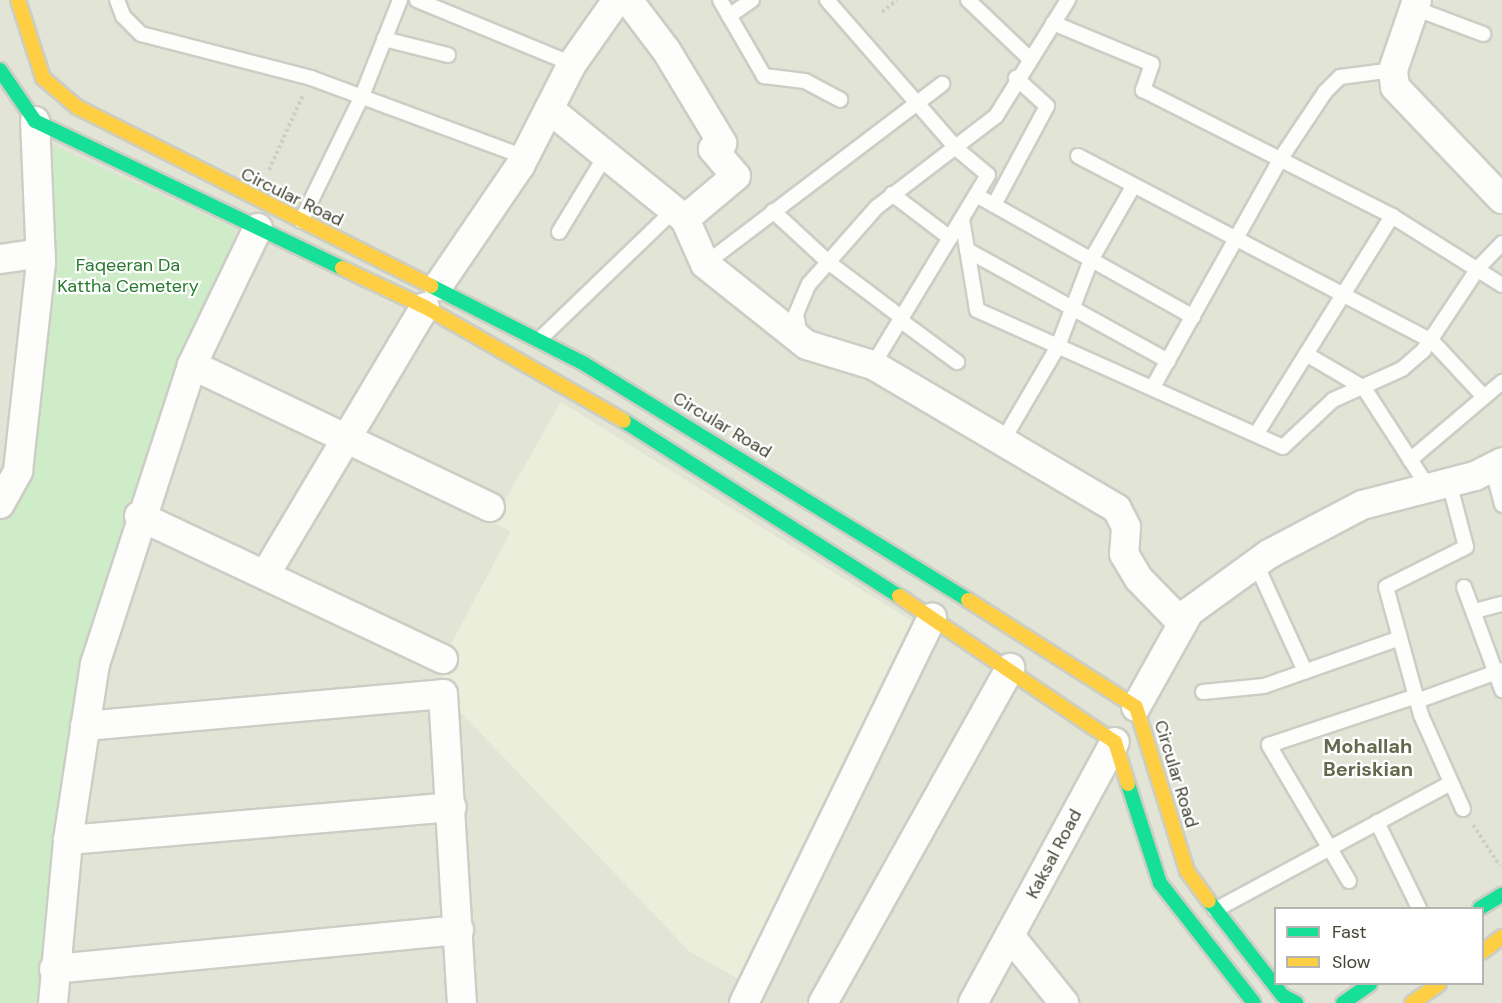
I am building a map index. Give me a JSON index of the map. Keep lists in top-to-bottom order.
{
  "streets": {
    "main road": ["Circular Road", "Kaksal Road"]
  },
  "crossings": [
    ["Circular Road", "Kaksal Road"]
  ],
  "districts": ["Mohallah Beriskian"],
  "parks": ["Faqeeran Da Kattha Cemetery"],
  "legend": ["Fast", "Slow"]
}
